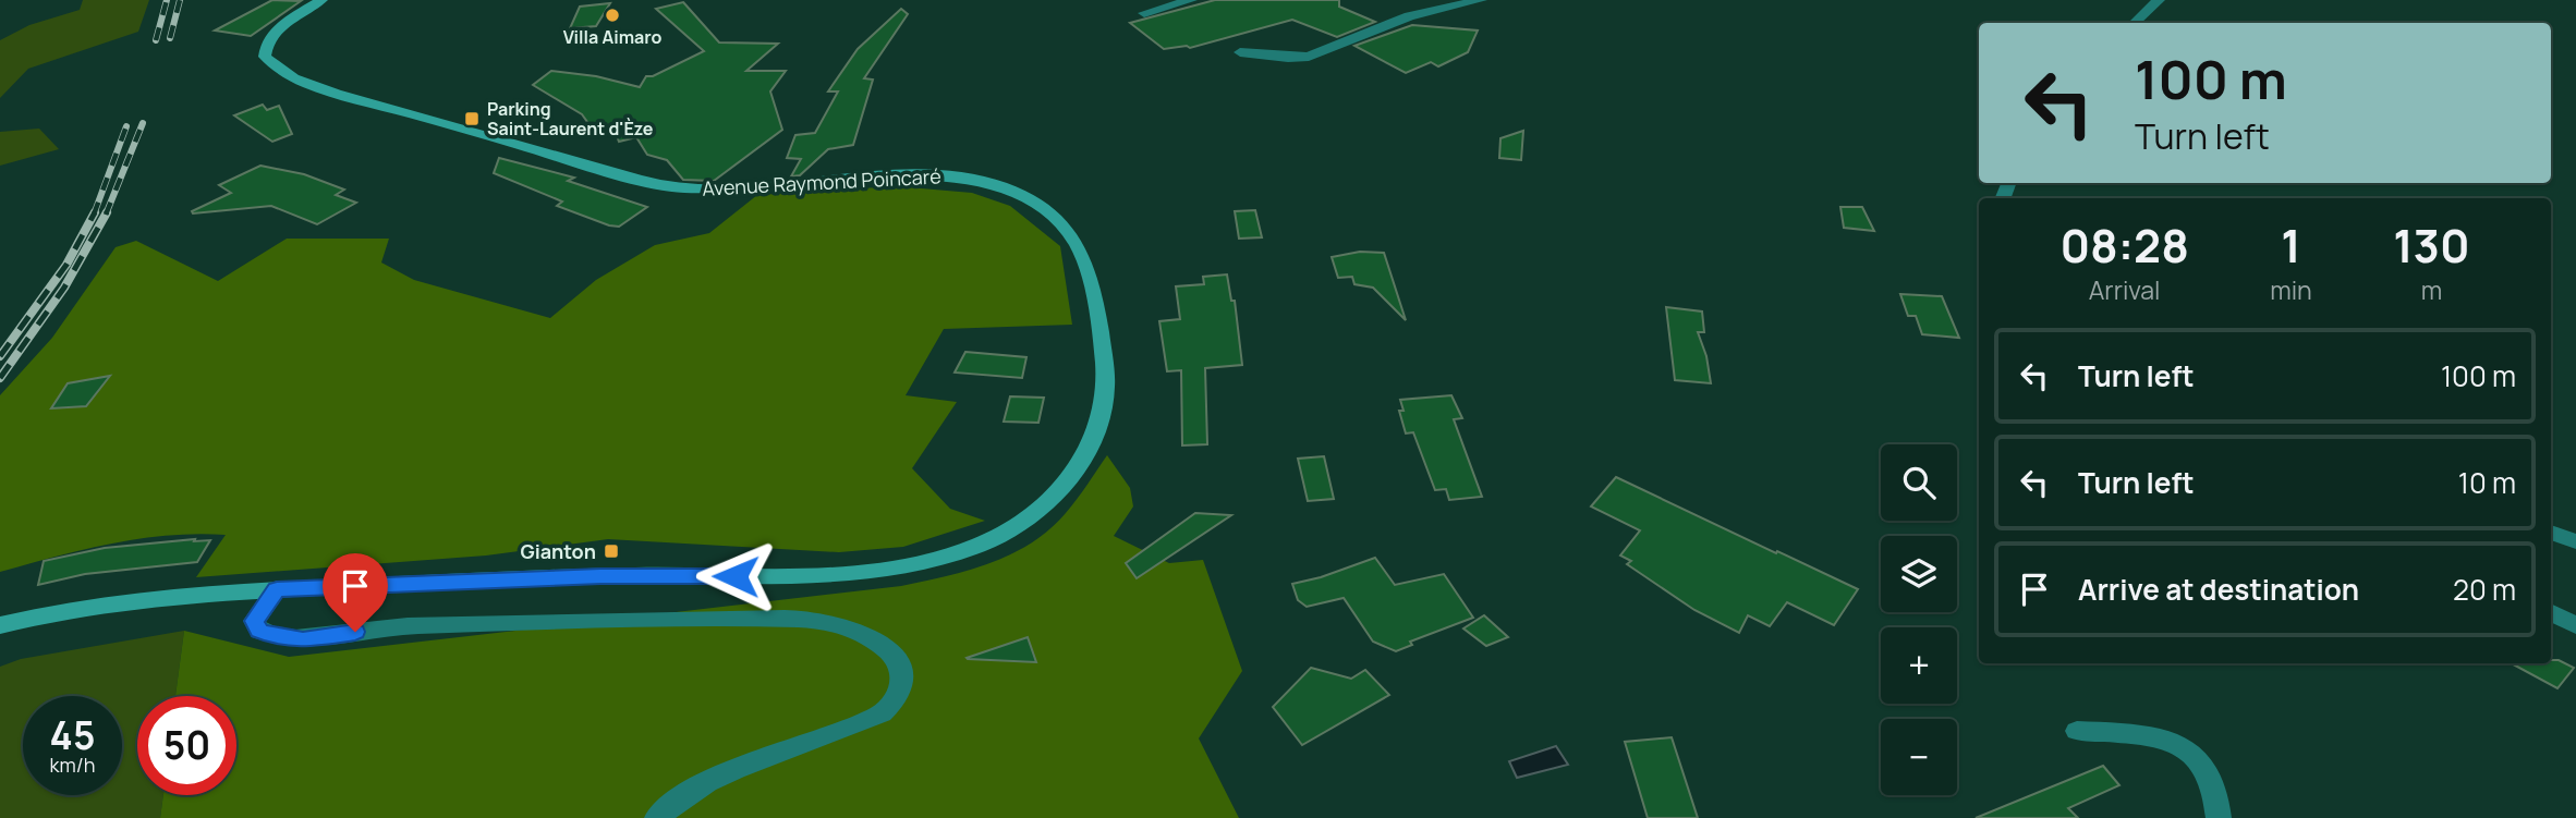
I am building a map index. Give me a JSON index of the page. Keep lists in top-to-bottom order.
{
  "streets": {
    "main road": ["Avenue Raymond Poincaré"]
  },
  "places": {
    "other": ["Villa Aimaro"],
    "transit": ["Parking Saint-Laurent d'Èze", "Gianton"]
  },
  "page": {
    "turn": ["100 m", "Turn left"],
    "eta": [
      "08:28",
      "Arrival",
      "1",
      "min",
      "130",
      "m"
    ],
    "list": [
      {
        "name": "Turn left",
        "value": "100 m"
      },
      {
        "name": "Turn left",
        "value": "10 m"
      },
      {
        "name": "Arrive at destination",
        "value": "20 m"
      }
    ],
    "map_buttons": ["+", "−"],
    "speed": "45 km/h",
    "limit": "50"
  }
}
